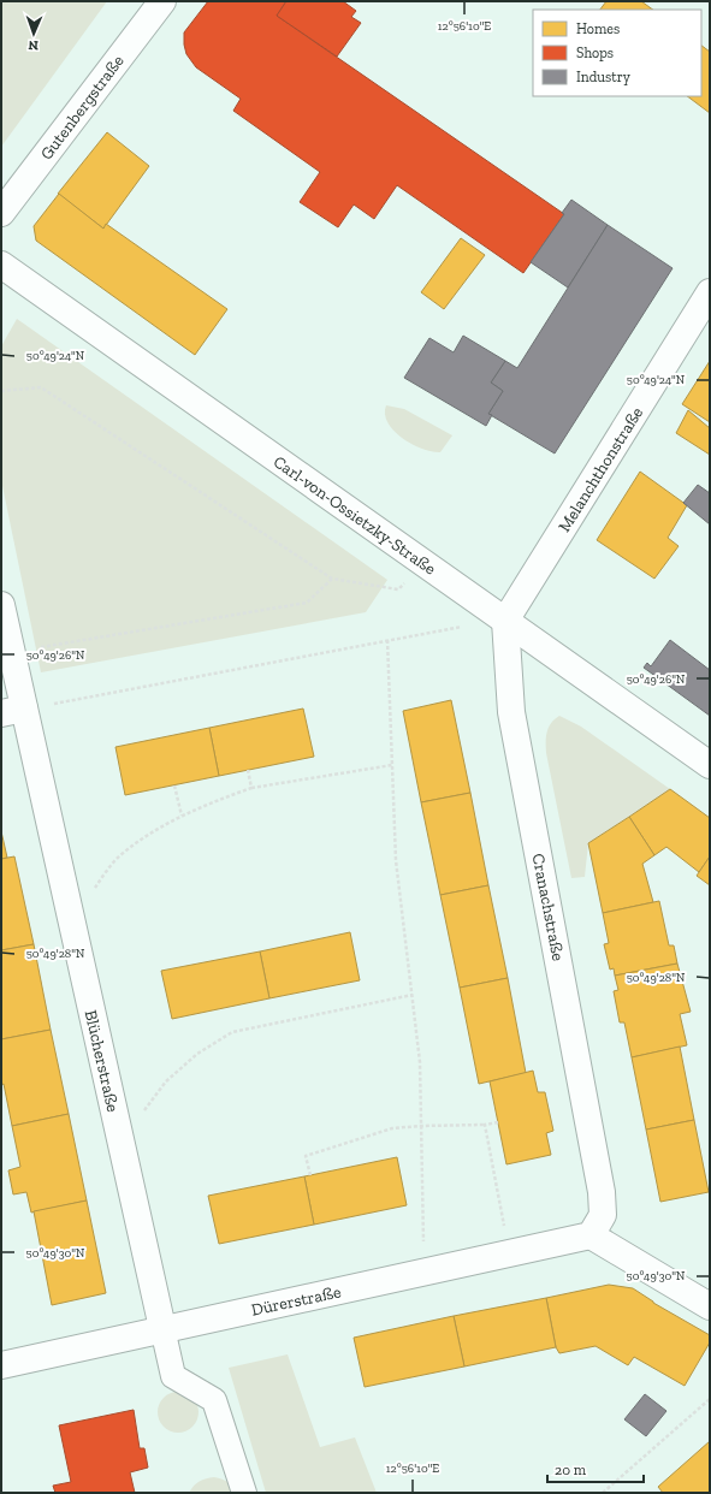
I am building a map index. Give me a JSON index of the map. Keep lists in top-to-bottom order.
{
  "streets": {
    "street": [
      "Gutenbergstraße",
      "Melanchthonstraße",
      "Carl-von-Ossietzky-Straße",
      "Cranachstraße",
      "Blücherstraße",
      "Dürerstraße"
    ]
  },
  "crossings": [
    ["Melanchthonstraße", "Carl-von-Ossietzky-Straße"],
    ["Melanchthonstraße", "Cranachstraße"],
    ["Carl-von-Ossietzky-Straße", "Cranachstraße"],
    ["Cranachstraße", "Dürerstraße"],
    ["Blücherstraße", "Dürerstraße"]
  ],
  "legend": ["Homes", "Shops", "Industry"],
  "scale_bar": "20 m",
  "north": "bottom",
  "coordinates": [
    "12°56'10\"E",
    "50°49'24\"N",
    "50°49'26\"N",
    "50°49'28\"N",
    "50°49'30\"N"
  ]
}
